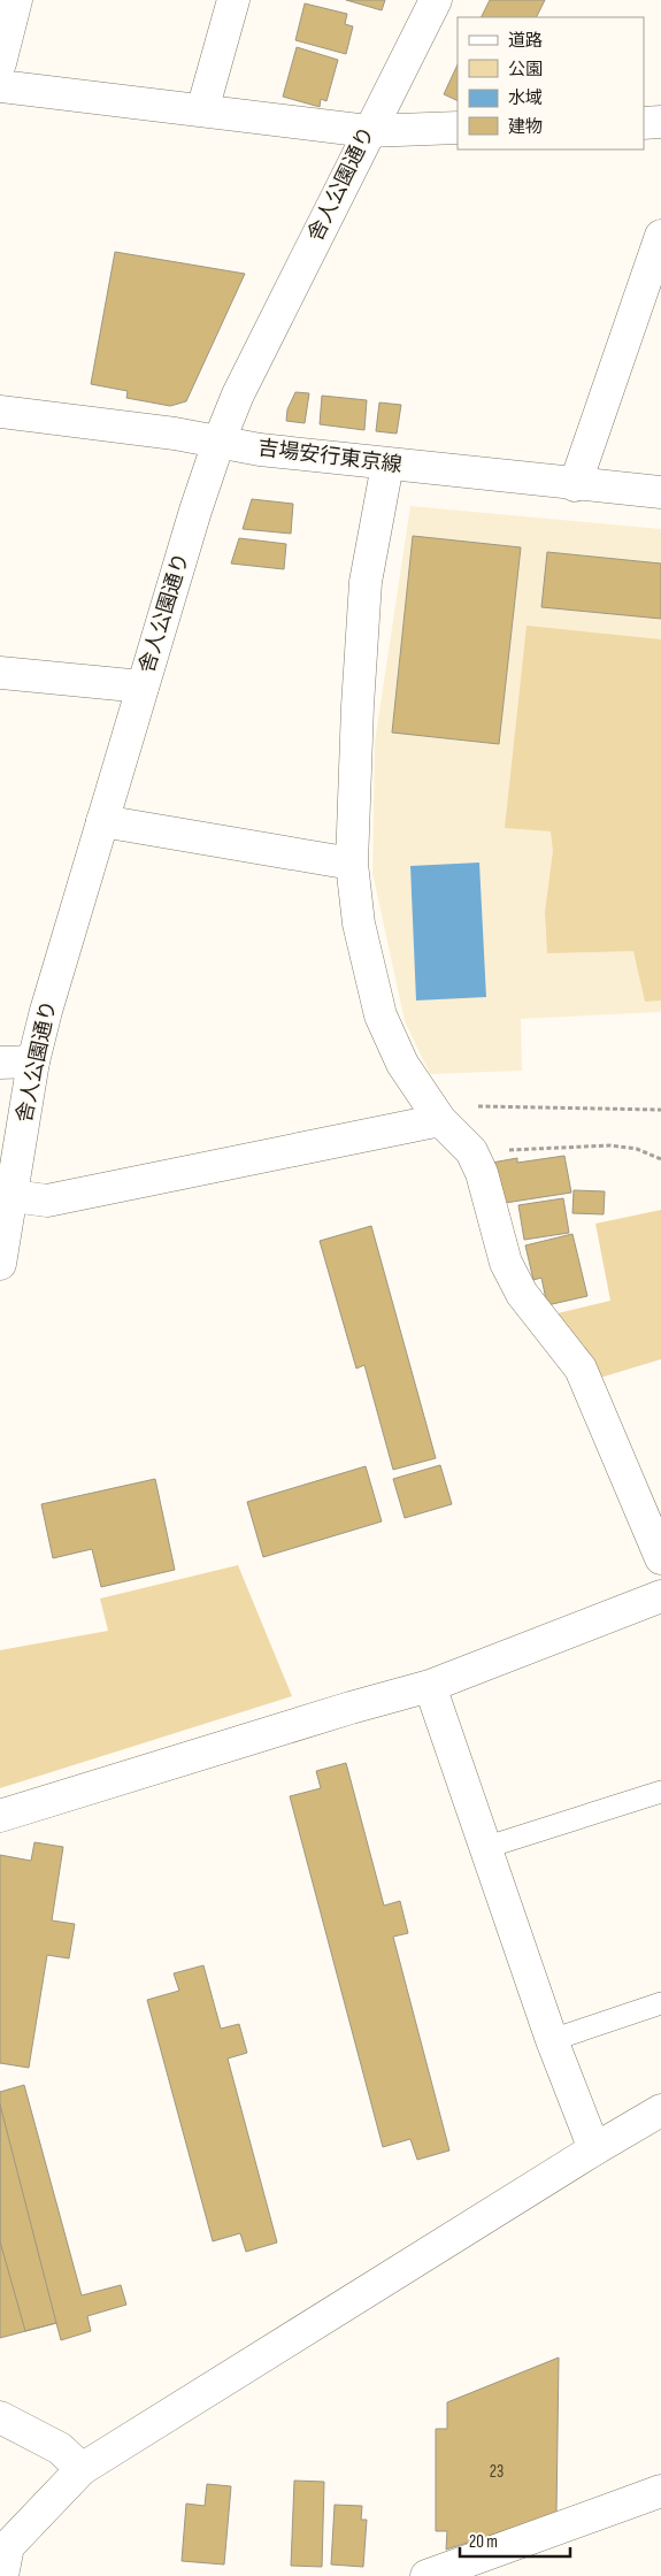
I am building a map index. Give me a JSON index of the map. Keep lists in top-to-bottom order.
{
  "streets": {
    "street": ["舎人公園通り", "吉場安行東京線"]
  },
  "crossings": [
    ["舎人公園通り", "吉場安行東京線"]
  ],
  "house_numbers": ["23"],
  "legend": [
    "道路",
    "公園",
    "水域",
    "建物"
  ],
  "scale_bar": "20 m"
}
